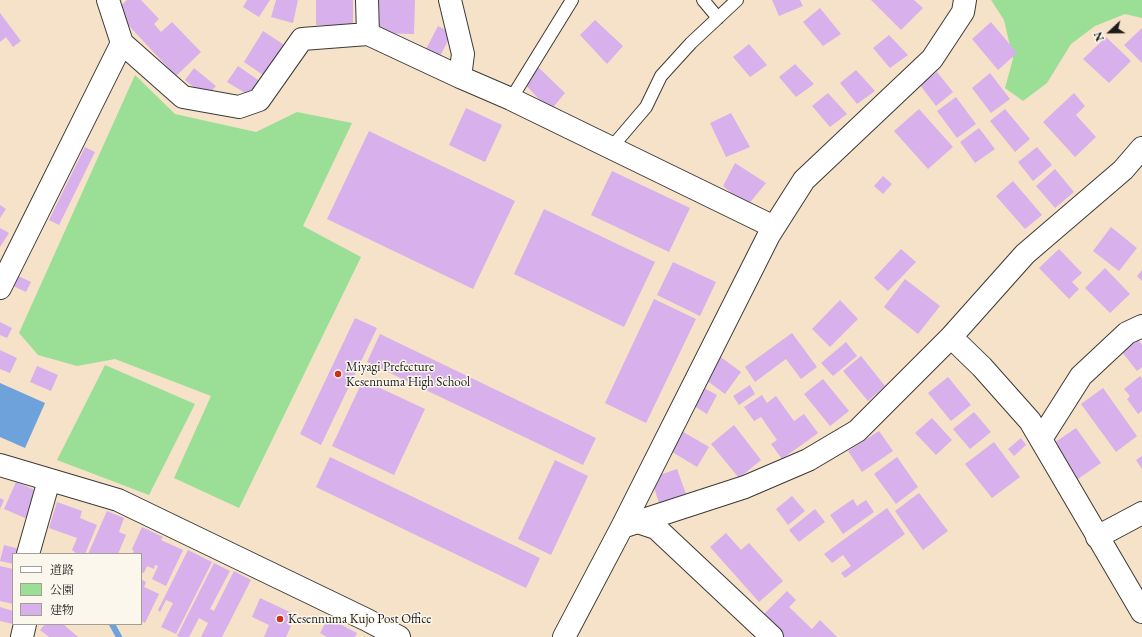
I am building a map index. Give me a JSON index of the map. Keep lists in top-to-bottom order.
{
  "places": ["Miyagi Prefecture Kesennuma High School", "Kesennuma Kujo Post Office"],
  "legend": ["道路", "公園", "建物"],
  "north": "left"
}
